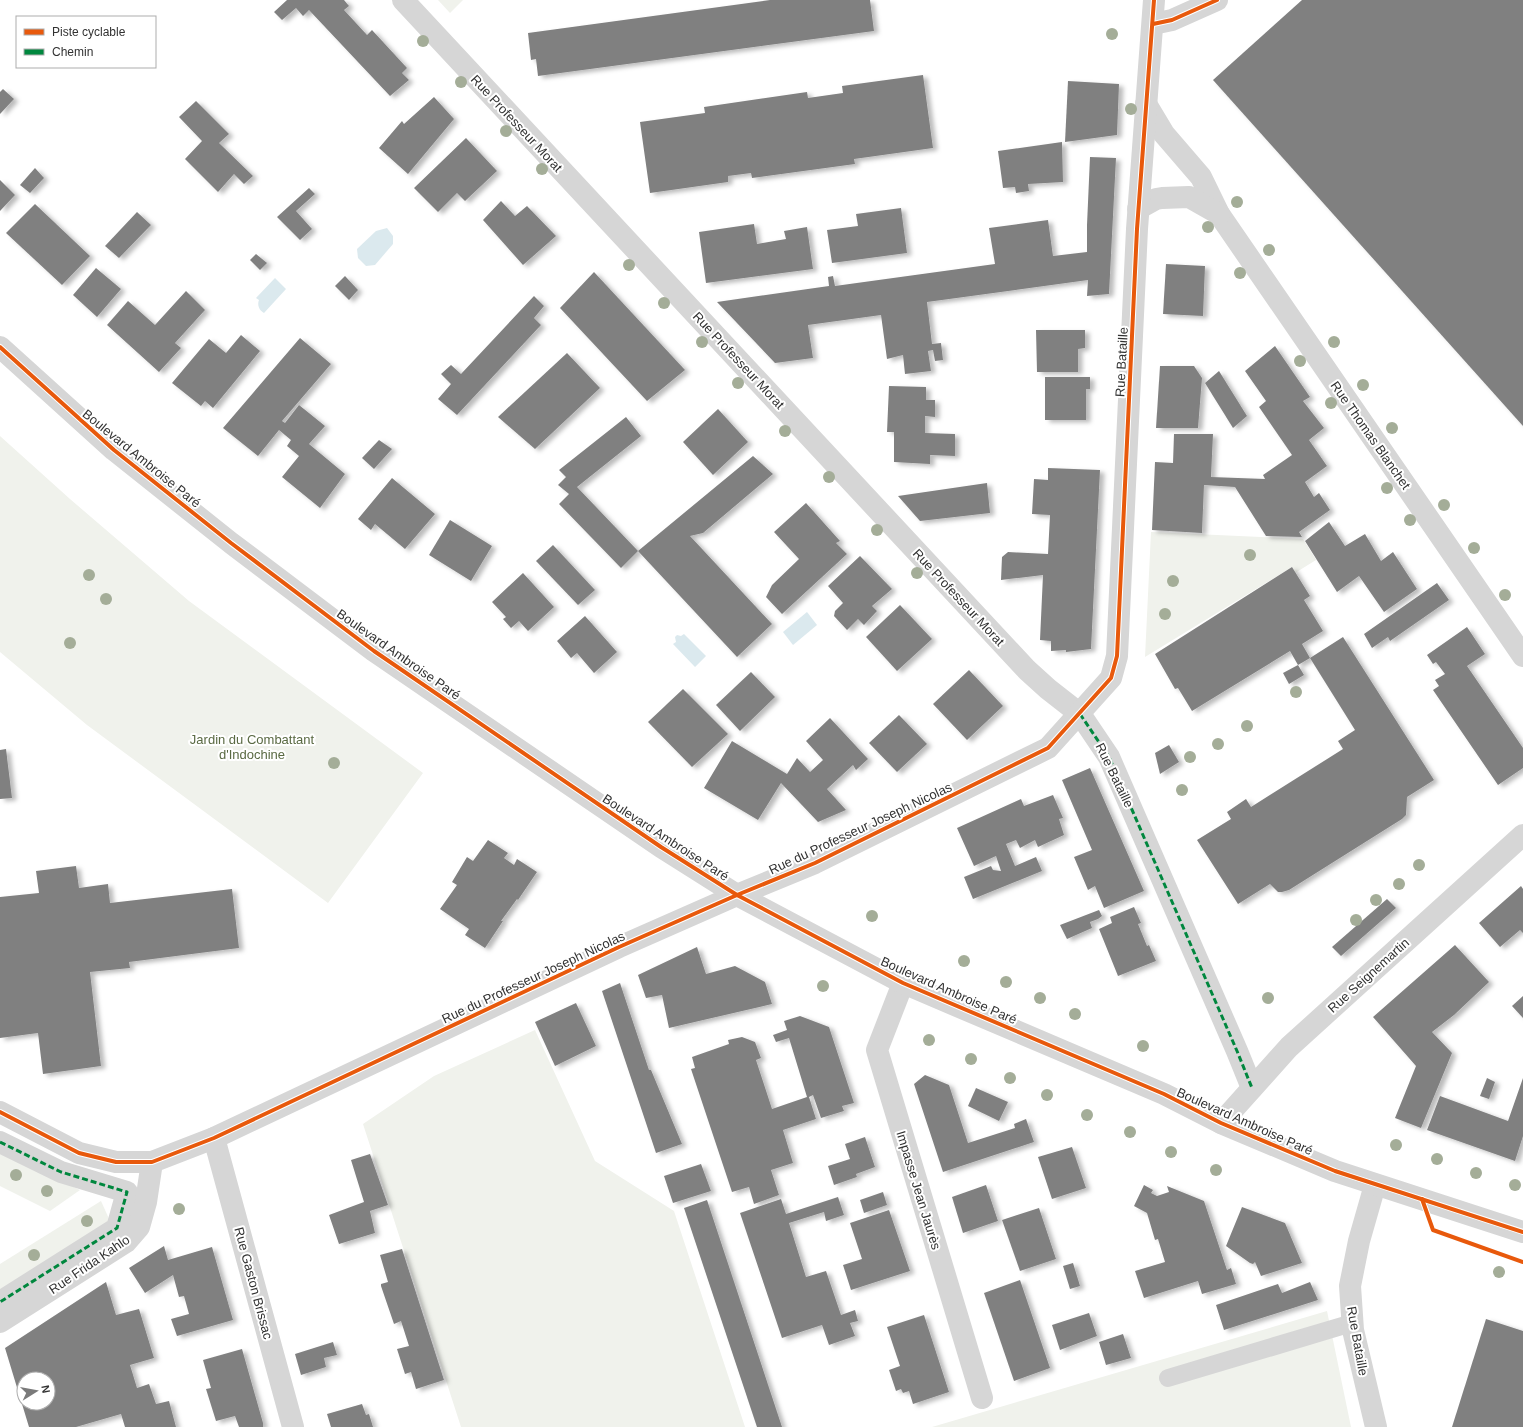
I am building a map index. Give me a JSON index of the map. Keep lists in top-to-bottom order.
{
  "streets": {
    "street": [
      "Rue Professeur Morat",
      "Rue Bataille",
      "Rue Thomas Blanchet",
      "Boulevard Ambroise Paré",
      "Rue du Professeur Joseph Nicolas",
      "Rue Seignemartin",
      "Impasse Jean Jaurès",
      "Rue Frida Kahlo",
      "Rue Gaston Brissac"
    ]
  },
  "crossings": [
    ["Rue Professeur Morat", "Rue Bataille"],
    ["Rue Professeur Morat", "Rue du Professeur Joseph Nicolas"],
    ["Rue Bataille", "Rue Thomas Blanchet"],
    ["Rue Bataille", "Boulevard Ambroise Paré"],
    ["Rue Bataille", "Rue du Professeur Joseph Nicolas"],
    ["Rue Bataille", "Rue Seignemartin"],
    ["Boulevard Ambroise Paré", "Rue du Professeur Joseph Nicolas"],
    ["Boulevard Ambroise Paré", "Rue Seignemartin"],
    ["Boulevard Ambroise Paré", "Impasse Jean Jaurès"],
    ["Rue du Professeur Joseph Nicolas", "Rue Frida Kahlo"],
    ["Rue du Professeur Joseph Nicolas", "Rue Gaston Brissac"]
  ],
  "parks": ["Jardin du Combattant d'Indochine"],
  "legend": ["Piste cyclable", "Chemin"],
  "north": "right"
}
